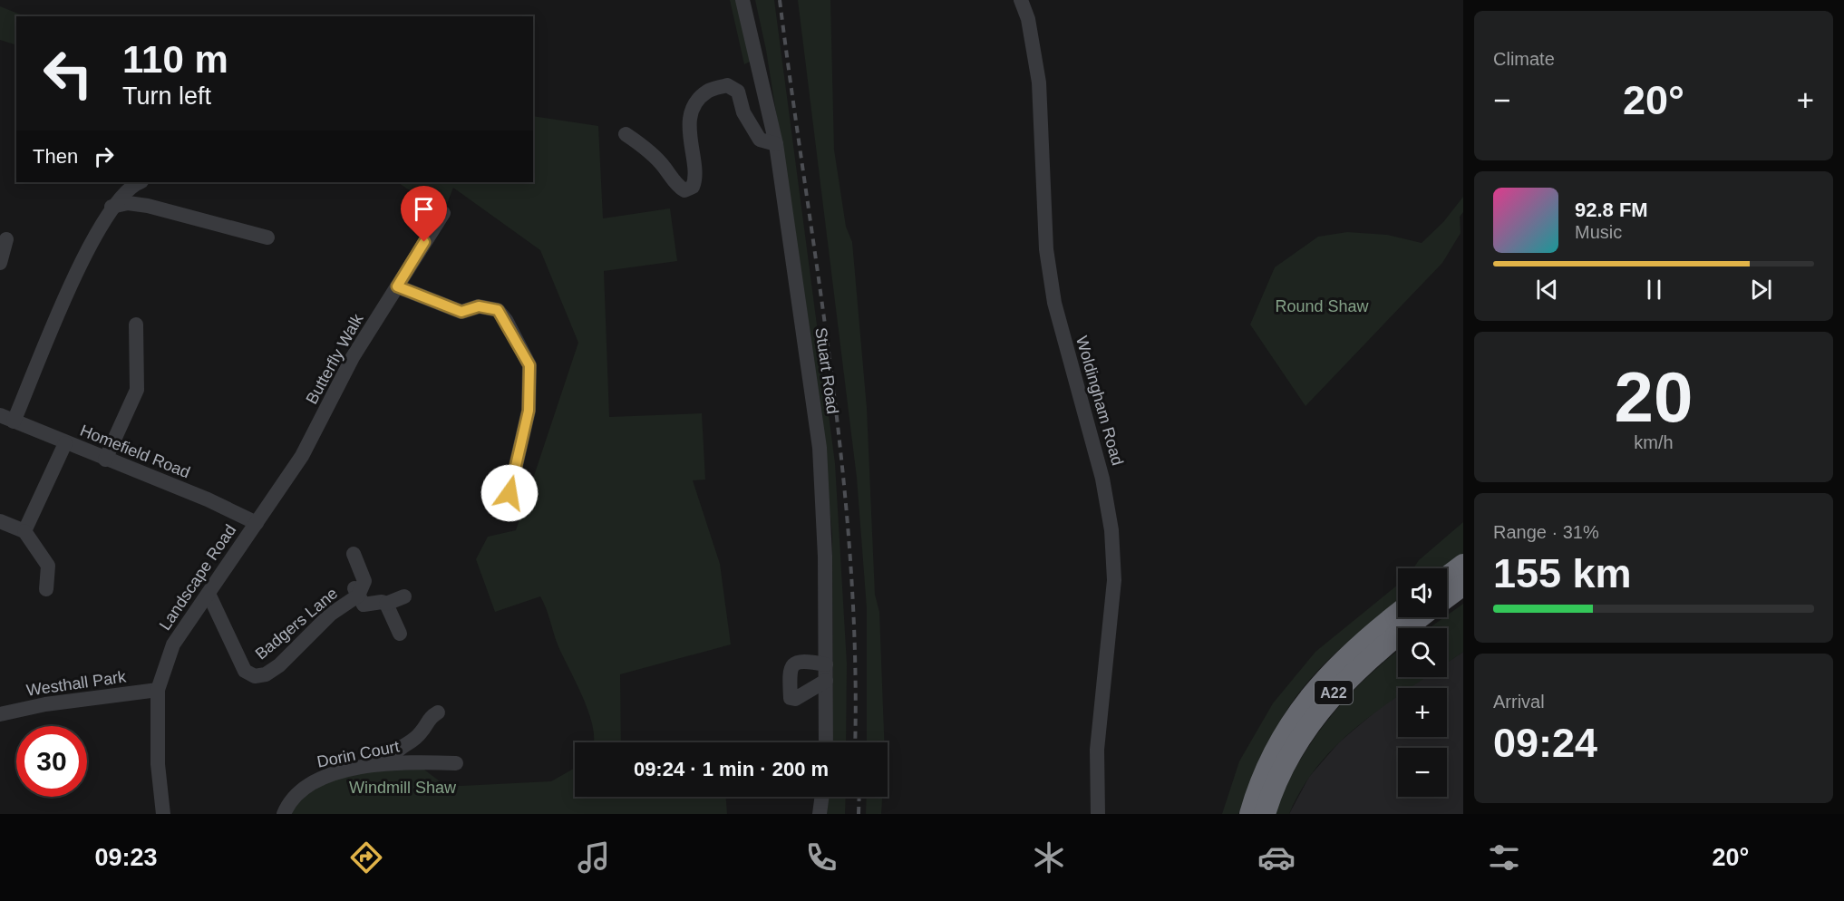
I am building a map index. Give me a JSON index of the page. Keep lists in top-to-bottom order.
{
  "streets": {
    "highway": ["A22"],
    "street": [
      "Butterfly Walk",
      "Stuart Road",
      "Woldingham Road",
      "Homefield Road",
      "Landscape Road",
      "Badgers Lane",
      "Westhall Park",
      "Dorin Court"
    ]
  },
  "crossings": [
    ["Butterfly Walk", "Homefield Road"],
    ["Butterfly Walk", "Landscape Road"],
    ["Homefield Road", "Landscape Road"],
    ["Landscape Road", "Badgers Lane"],
    ["Landscape Road", "Westhall Park"]
  ],
  "parks": ["Round Shaw", "Windmill Shaw"],
  "page": {
    "tile": [
      "Climate",
      ["20", "km/h"],
      ["Range · 31%", "155 km"],
      ["Arrival", "09:24"]
    ],
    "turn": ["110 m", "Turn left"],
    "heat": ["−", "20°", "+"],
    "then": "Then",
    "song": ["92.8 FM", "Music"],
    "map_buttons": ["+", "−"],
    "limit": "30",
    "trip": "09:24 · 1 min · 200 m",
    "tabs": ["09:23", "20°"]
  }
}
